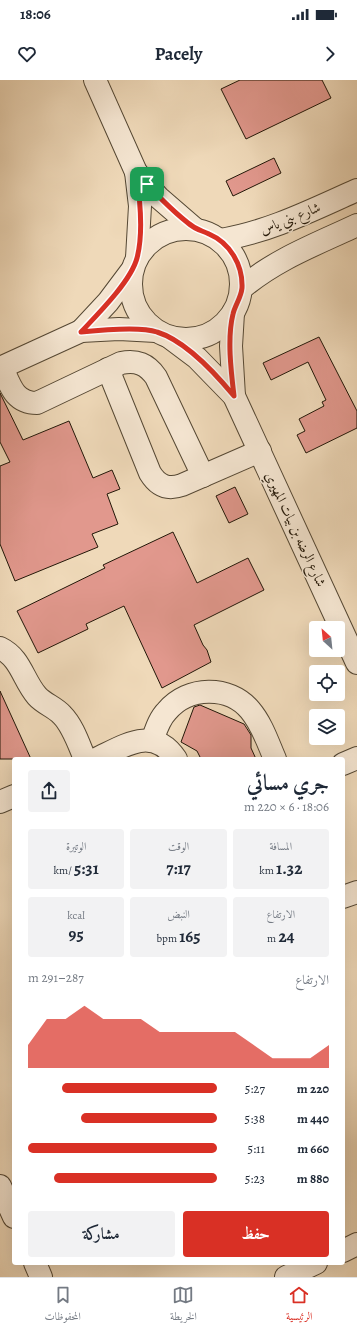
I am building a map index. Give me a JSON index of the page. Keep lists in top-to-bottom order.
{
  "streets": {
    "street": ["شارع بني ياس", "شارع الرضه بن بيات المهيري"]
  },
  "crossings": [
    ["شارع بني ياس", "شارع الرضه بن بيات المهيري"]
  ],
  "north": "top left",
  "page": {
    "status": "18:06",
    "header": "Pacely",
    "heading": ["جري مسائي", "18:06 · 6 × 220 m"],
    "stats": [
      ["المسافة", "1.32 km"],
      ["الوقت", "7:17"],
      ["الوتيرة", "5:31 /km"],
      ["الارتفاع", "24 m"],
      ["النبض", "165 bpm"],
      ["kcal", "95"]
    ],
    "chart": ["الارتفاع", "287–291 m"],
    "list": [
      {
        "name": "220 m",
        "note": "5:27"
      },
      {
        "name": "440 m",
        "note": "5:38"
      },
      {
        "name": "660 m",
        "note": "5:11"
      },
      {
        "name": "880 m",
        "note": "5:23"
      }
    ],
    "buttons": ["حفظ", "مشاركة"],
    "tabs": ["الرئيسية", "الخريطة", "المحفوظات"]
  }
}
